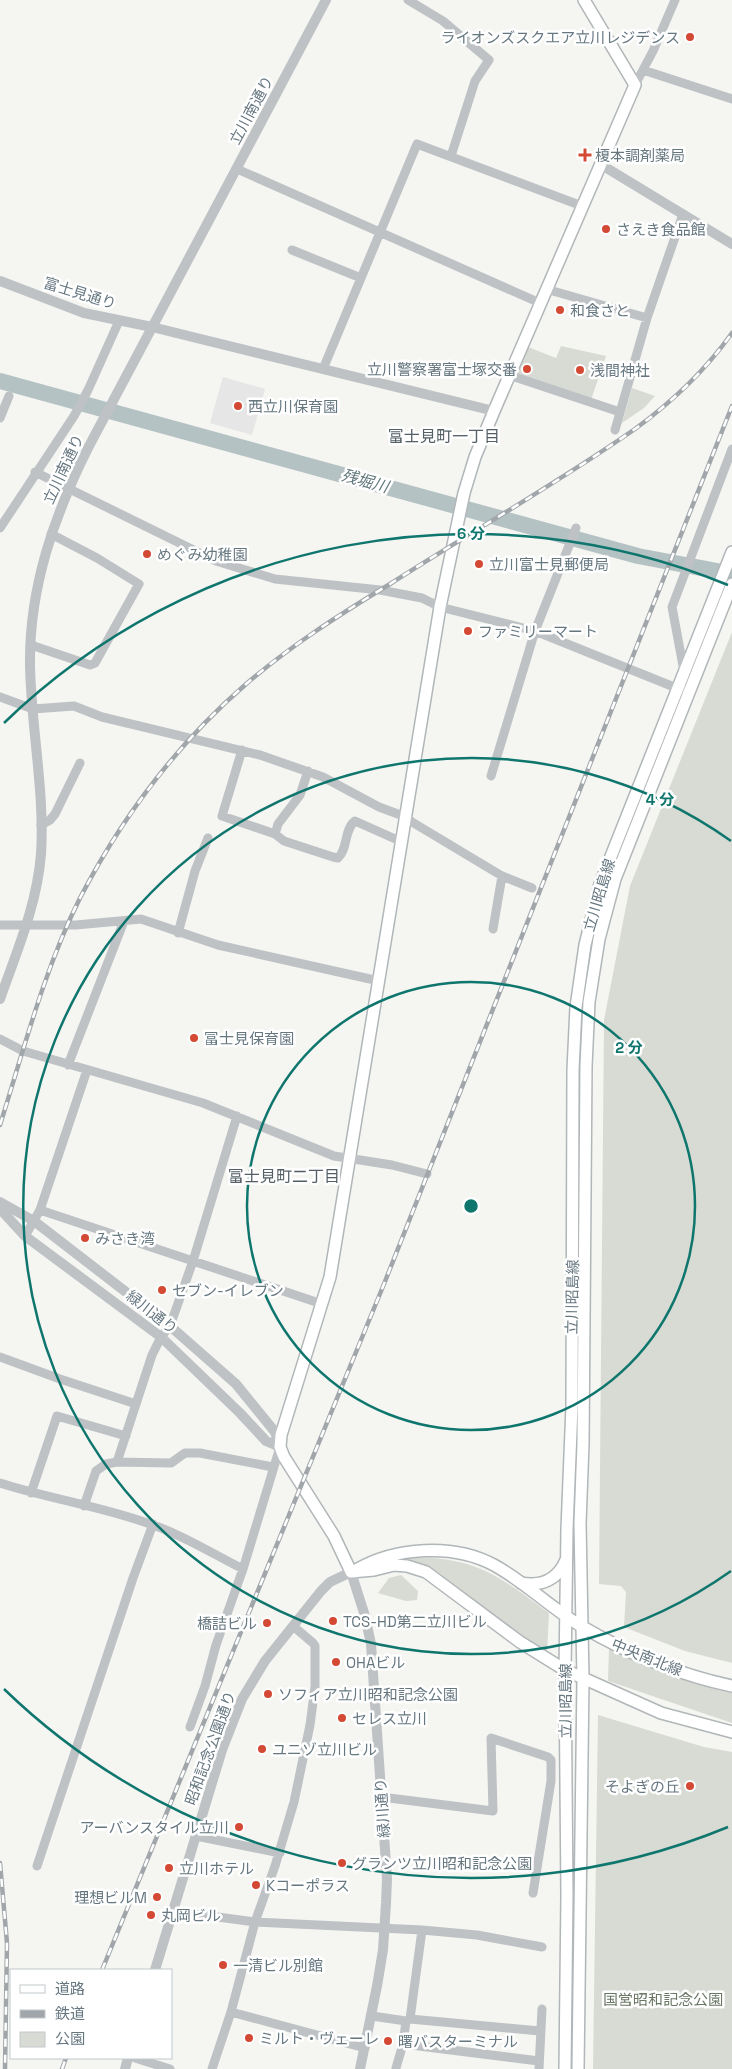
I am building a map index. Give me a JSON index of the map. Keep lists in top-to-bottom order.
{
  "streets": {
    "main road": ["立川昭島線", "緑川通り", "中央南北線"],
    "street": ["立川南通り", "富士見通り", "昭和記念公園通り"]
  },
  "crossings": [
    ["立川南通り", "富士見通り"],
    ["立川昭島線", "中央南北線"],
    ["緑川通り", "中央南北線"],
    ["緑川通り", "昭和記念公園通り"],
    ["中央南北線", "昭和記念公園通り"]
  ],
  "districts": ["富士見町一丁目", "富士見町二丁目"],
  "water": ["残堀川"],
  "parks": ["国営昭和記念公園"],
  "places": {
    "other": [
      "ライオンズスクエア立川レジデンス",
      "さえき食品館",
      "和食さと",
      "立川警察署富士塚交番",
      "浅間神社",
      "西立川保育園",
      "めぐみ幼稚園",
      "立川富士見郵便局",
      "ファミリーマート",
      "冨士見保育園",
      "みさき湾",
      "セブン-イレブン",
      "TCS-HD第二立川ビル",
      "橋詰ビル",
      "OHAビル",
      "ソフィア立川昭和記念公園",
      "セレス立川",
      "ユニゾ立川ビル",
      "そよぎの丘",
      "アーバンスタイル立川",
      "グランツ立川昭和記念公園",
      "立川ホテル",
      "Kコーポラス",
      "理想ビルM",
      "丸岡ビル",
      "一清ビル別館",
      "ミルト・ヴェーレ",
      "曙バスターミナル"
    ],
    "health": ["榎本調剤薬局"]
  },
  "legend": ["道路", "鉄道", "公園"],
  "rings": ["6 分", "4 分", "2 分"]
}
